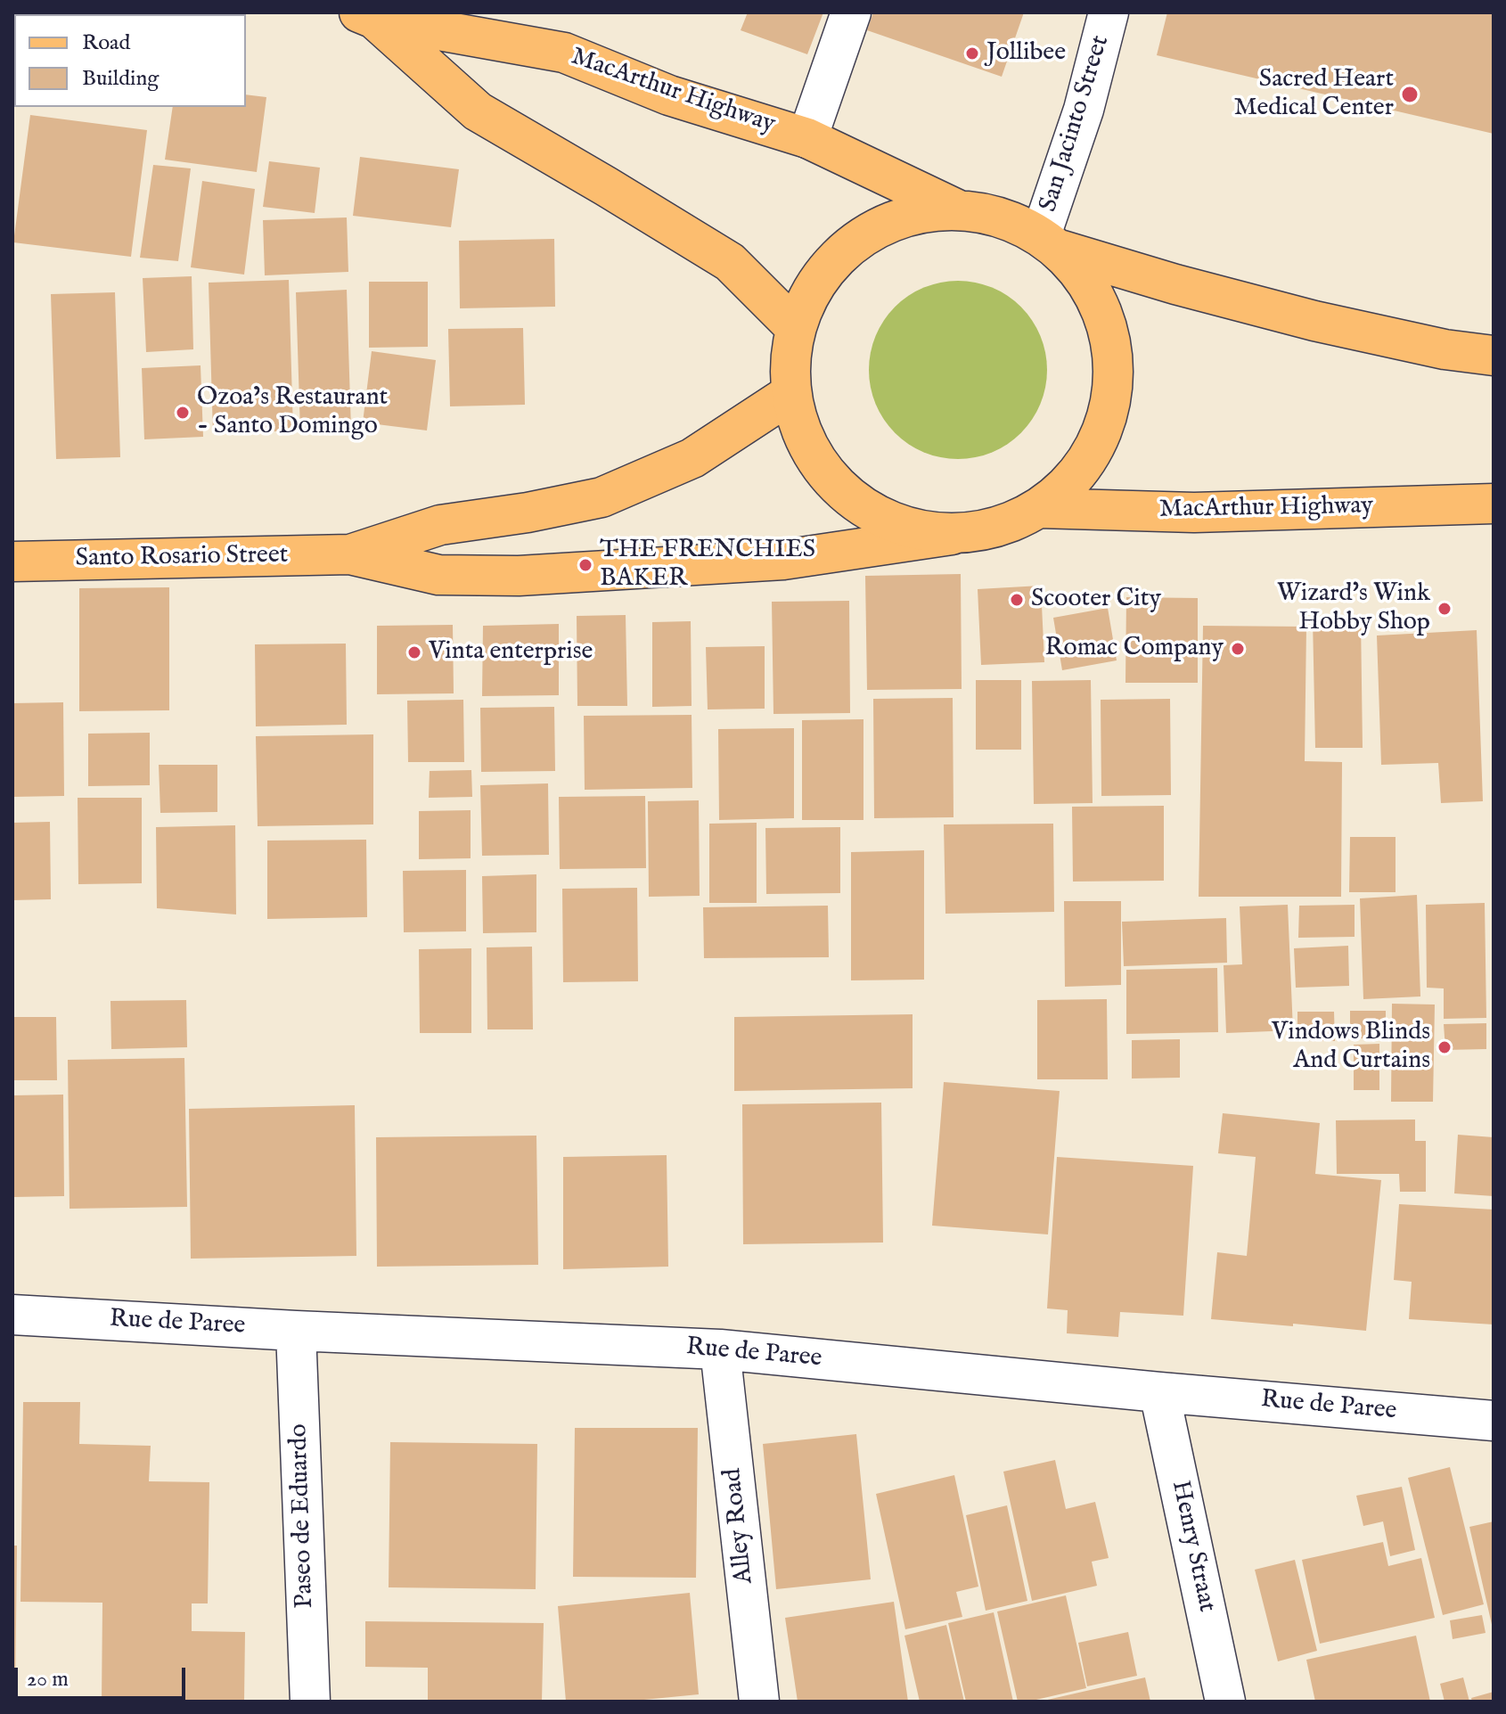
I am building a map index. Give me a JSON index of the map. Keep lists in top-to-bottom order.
{
  "streets": {
    "main road": ["MacArthur Highway", "Santo Rosario Street"],
    "street": [
      "San Jacinto Street",
      "Rue de Paree",
      "Paseo de Eduardo",
      "Alley Road",
      "Henry Straat"
    ]
  },
  "crossings": [
    ["Rue de Paree", "Paseo de Eduardo"],
    ["Rue de Paree", "Alley Road"],
    ["Rue de Paree", "Henry Straat"]
  ],
  "places": [
    "Jollibee",
    "Sacred Heart Medical Center",
    "Ozoa’s Restaurant - Santo Domingo",
    "THE FRENCHIES BAKER",
    "Scooter City",
    "Wizard's Wink Hobby Shop",
    "Romac Company",
    "Vinta enterprise",
    "Vindows Blinds And Curtains"
  ],
  "legend": ["Road", "Building"],
  "scale_bar": "20 m"
}
